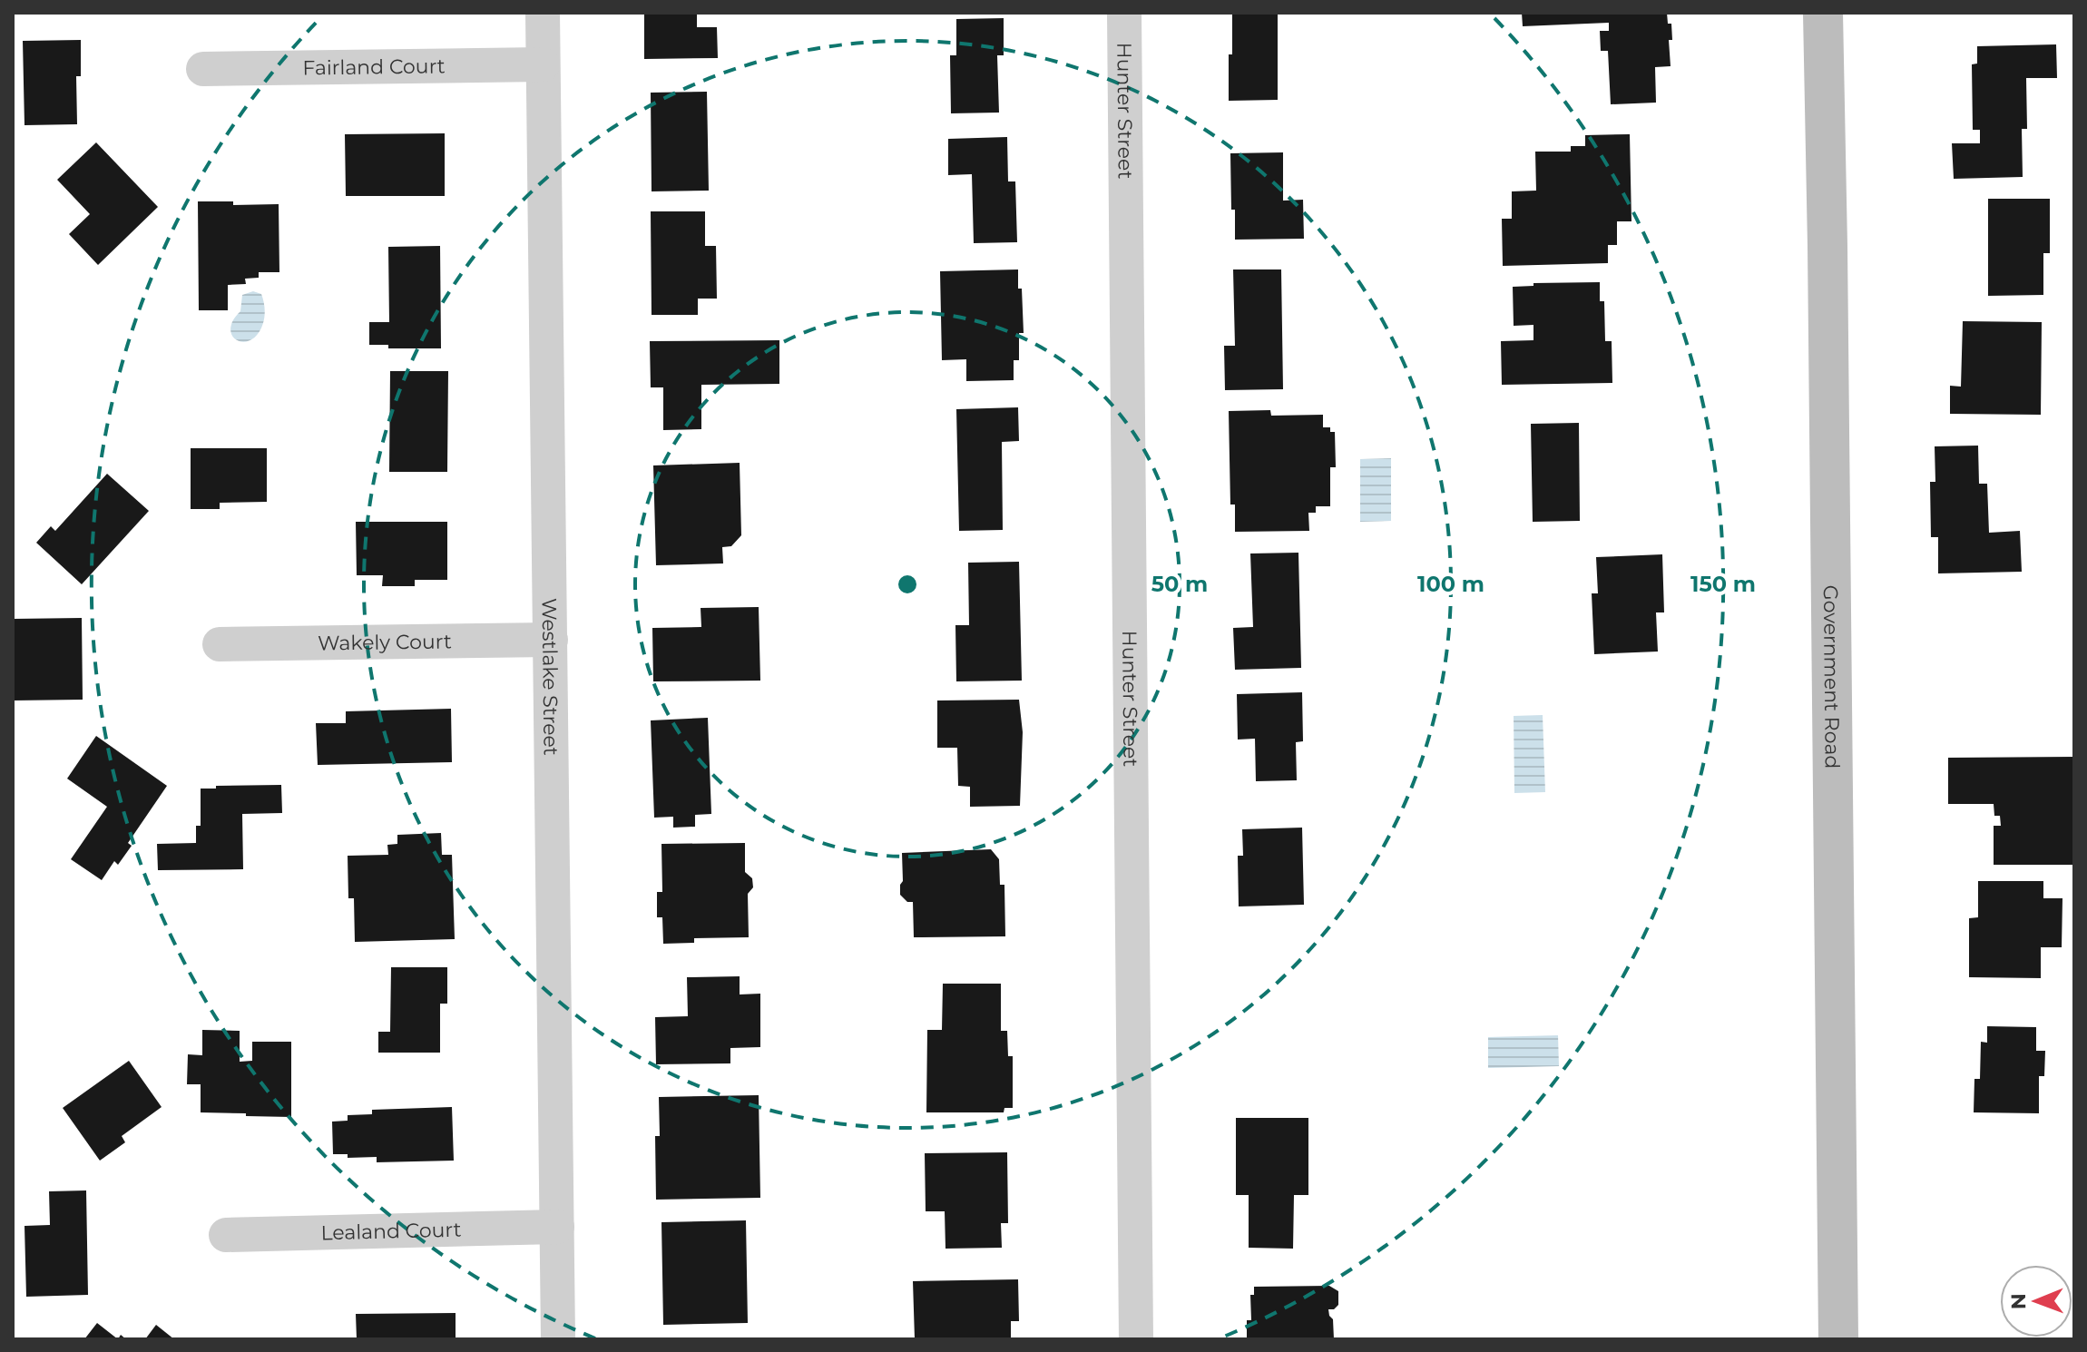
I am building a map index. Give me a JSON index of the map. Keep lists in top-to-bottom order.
{
  "streets": {
    "street": [
      "Fairland Court",
      "Hunter Street",
      "Wakely Court",
      "Westlake Street",
      "Government Road",
      "Lealand Court"
    ]
  },
  "crossings": [
    ["Fairland Court", "Westlake Street"],
    ["Wakely Court", "Westlake Street"],
    ["Westlake Street", "Lealand Court"]
  ],
  "north": "left",
  "rings": ["50 m", "100 m", "150 m"]
}
